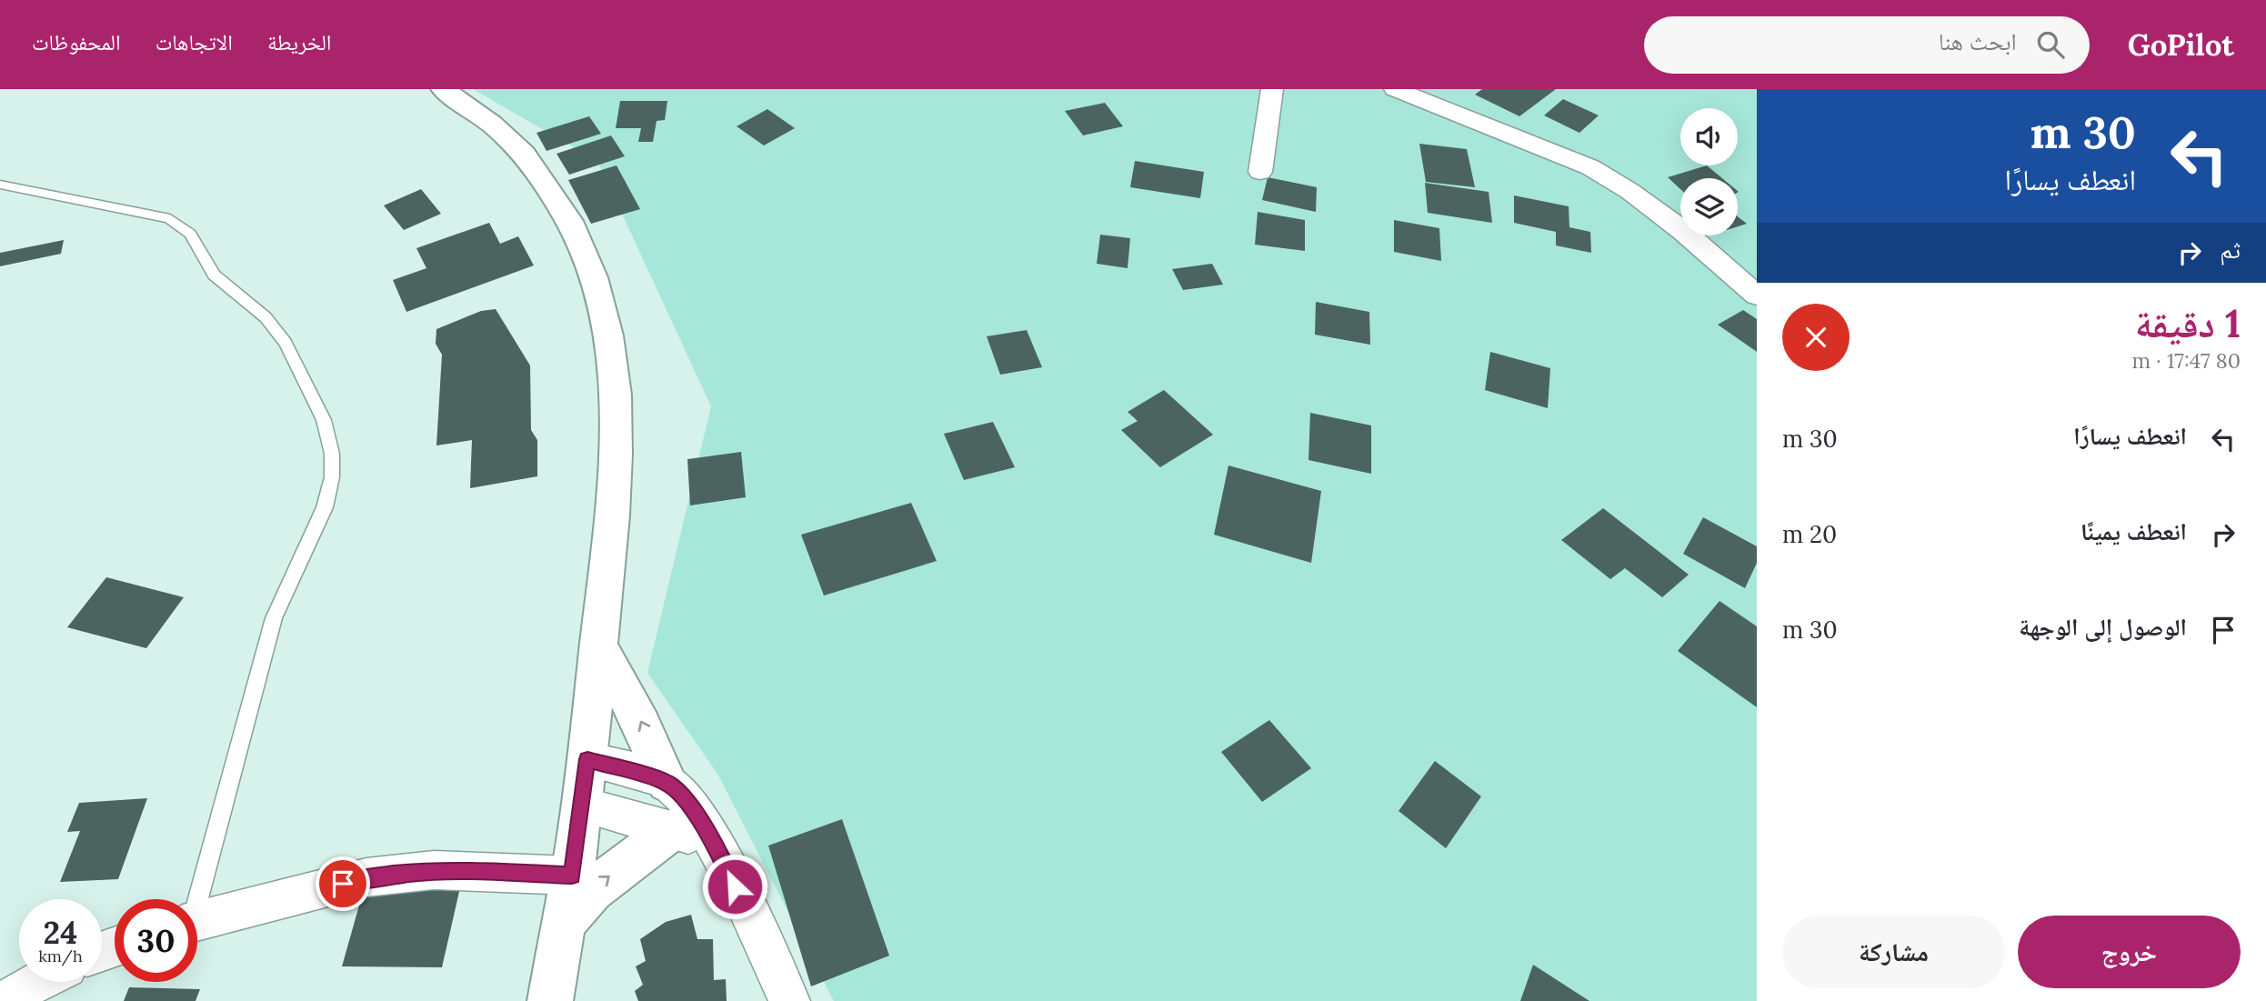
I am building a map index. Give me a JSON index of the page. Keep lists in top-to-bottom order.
{
  "page": {
    "header": "GoPilot",
    "search": "ابحث هنا",
    "nav": ["الخريطة", "الاتجاهات", "المحفوظات"],
    "turn": ["30 m", "انعطف يسارًا"],
    "then": "ثم",
    "heading": ["1 دقيقة", "80 m · 17:47"],
    "list": [
      {
        "name": "انعطف يسارًا",
        "value": "30 m"
      },
      {
        "name": "انعطف يمينًا",
        "value": "20 m"
      },
      {
        "name": "الوصول إلى الوجهة",
        "value": "30 m"
      }
    ],
    "speed": "24 km/h",
    "limit": "30",
    "buttons": ["خروج", "مشاركة"]
  }
}
